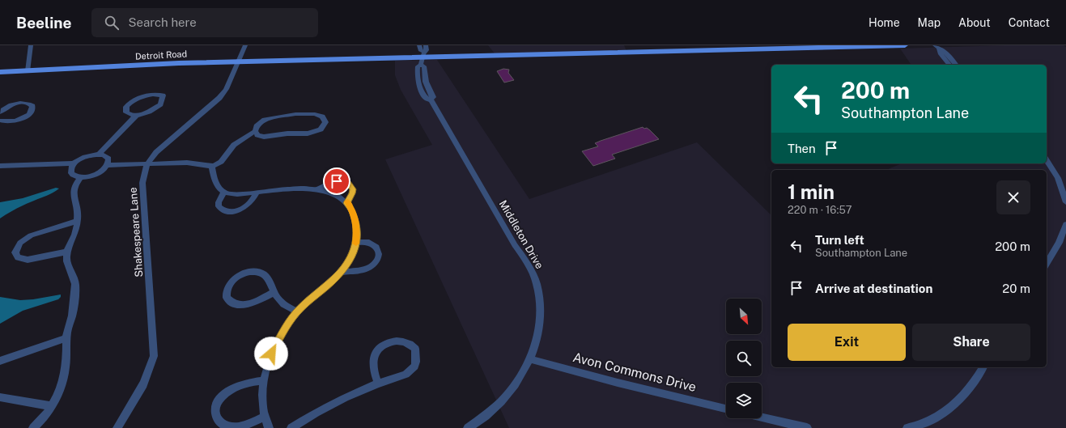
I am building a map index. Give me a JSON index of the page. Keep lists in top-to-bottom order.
{
  "streets": {
    "main road": ["Detroit Road"],
    "street": ["Shakespeare Lane", "Middleton Drive", "Avon Commons Drive"]
  },
  "crossings": [
    ["Detroit Road", "Shakespeare Lane"],
    ["Detroit Road", "Middleton Drive"],
    ["Middleton Drive", "Avon Commons Drive"]
  ],
  "north": "bottom right",
  "page": {
    "header": "Beeline",
    "search": "Search here",
    "nav": [
      "Home",
      "Map",
      "About",
      "Contact"
    ],
    "turn": ["200 m", "Southampton Lane"],
    "then": "Then",
    "heading": ["1 min", "220 m · 16:57"],
    "list": [
      {
        "name": "Turn left",
        "note": "Southampton Lane",
        "value": "200 m"
      },
      {
        "name": "Arrive at destination",
        "value": "20 m"
      }
    ],
    "buttons": ["Exit", "Share"]
  }
}
